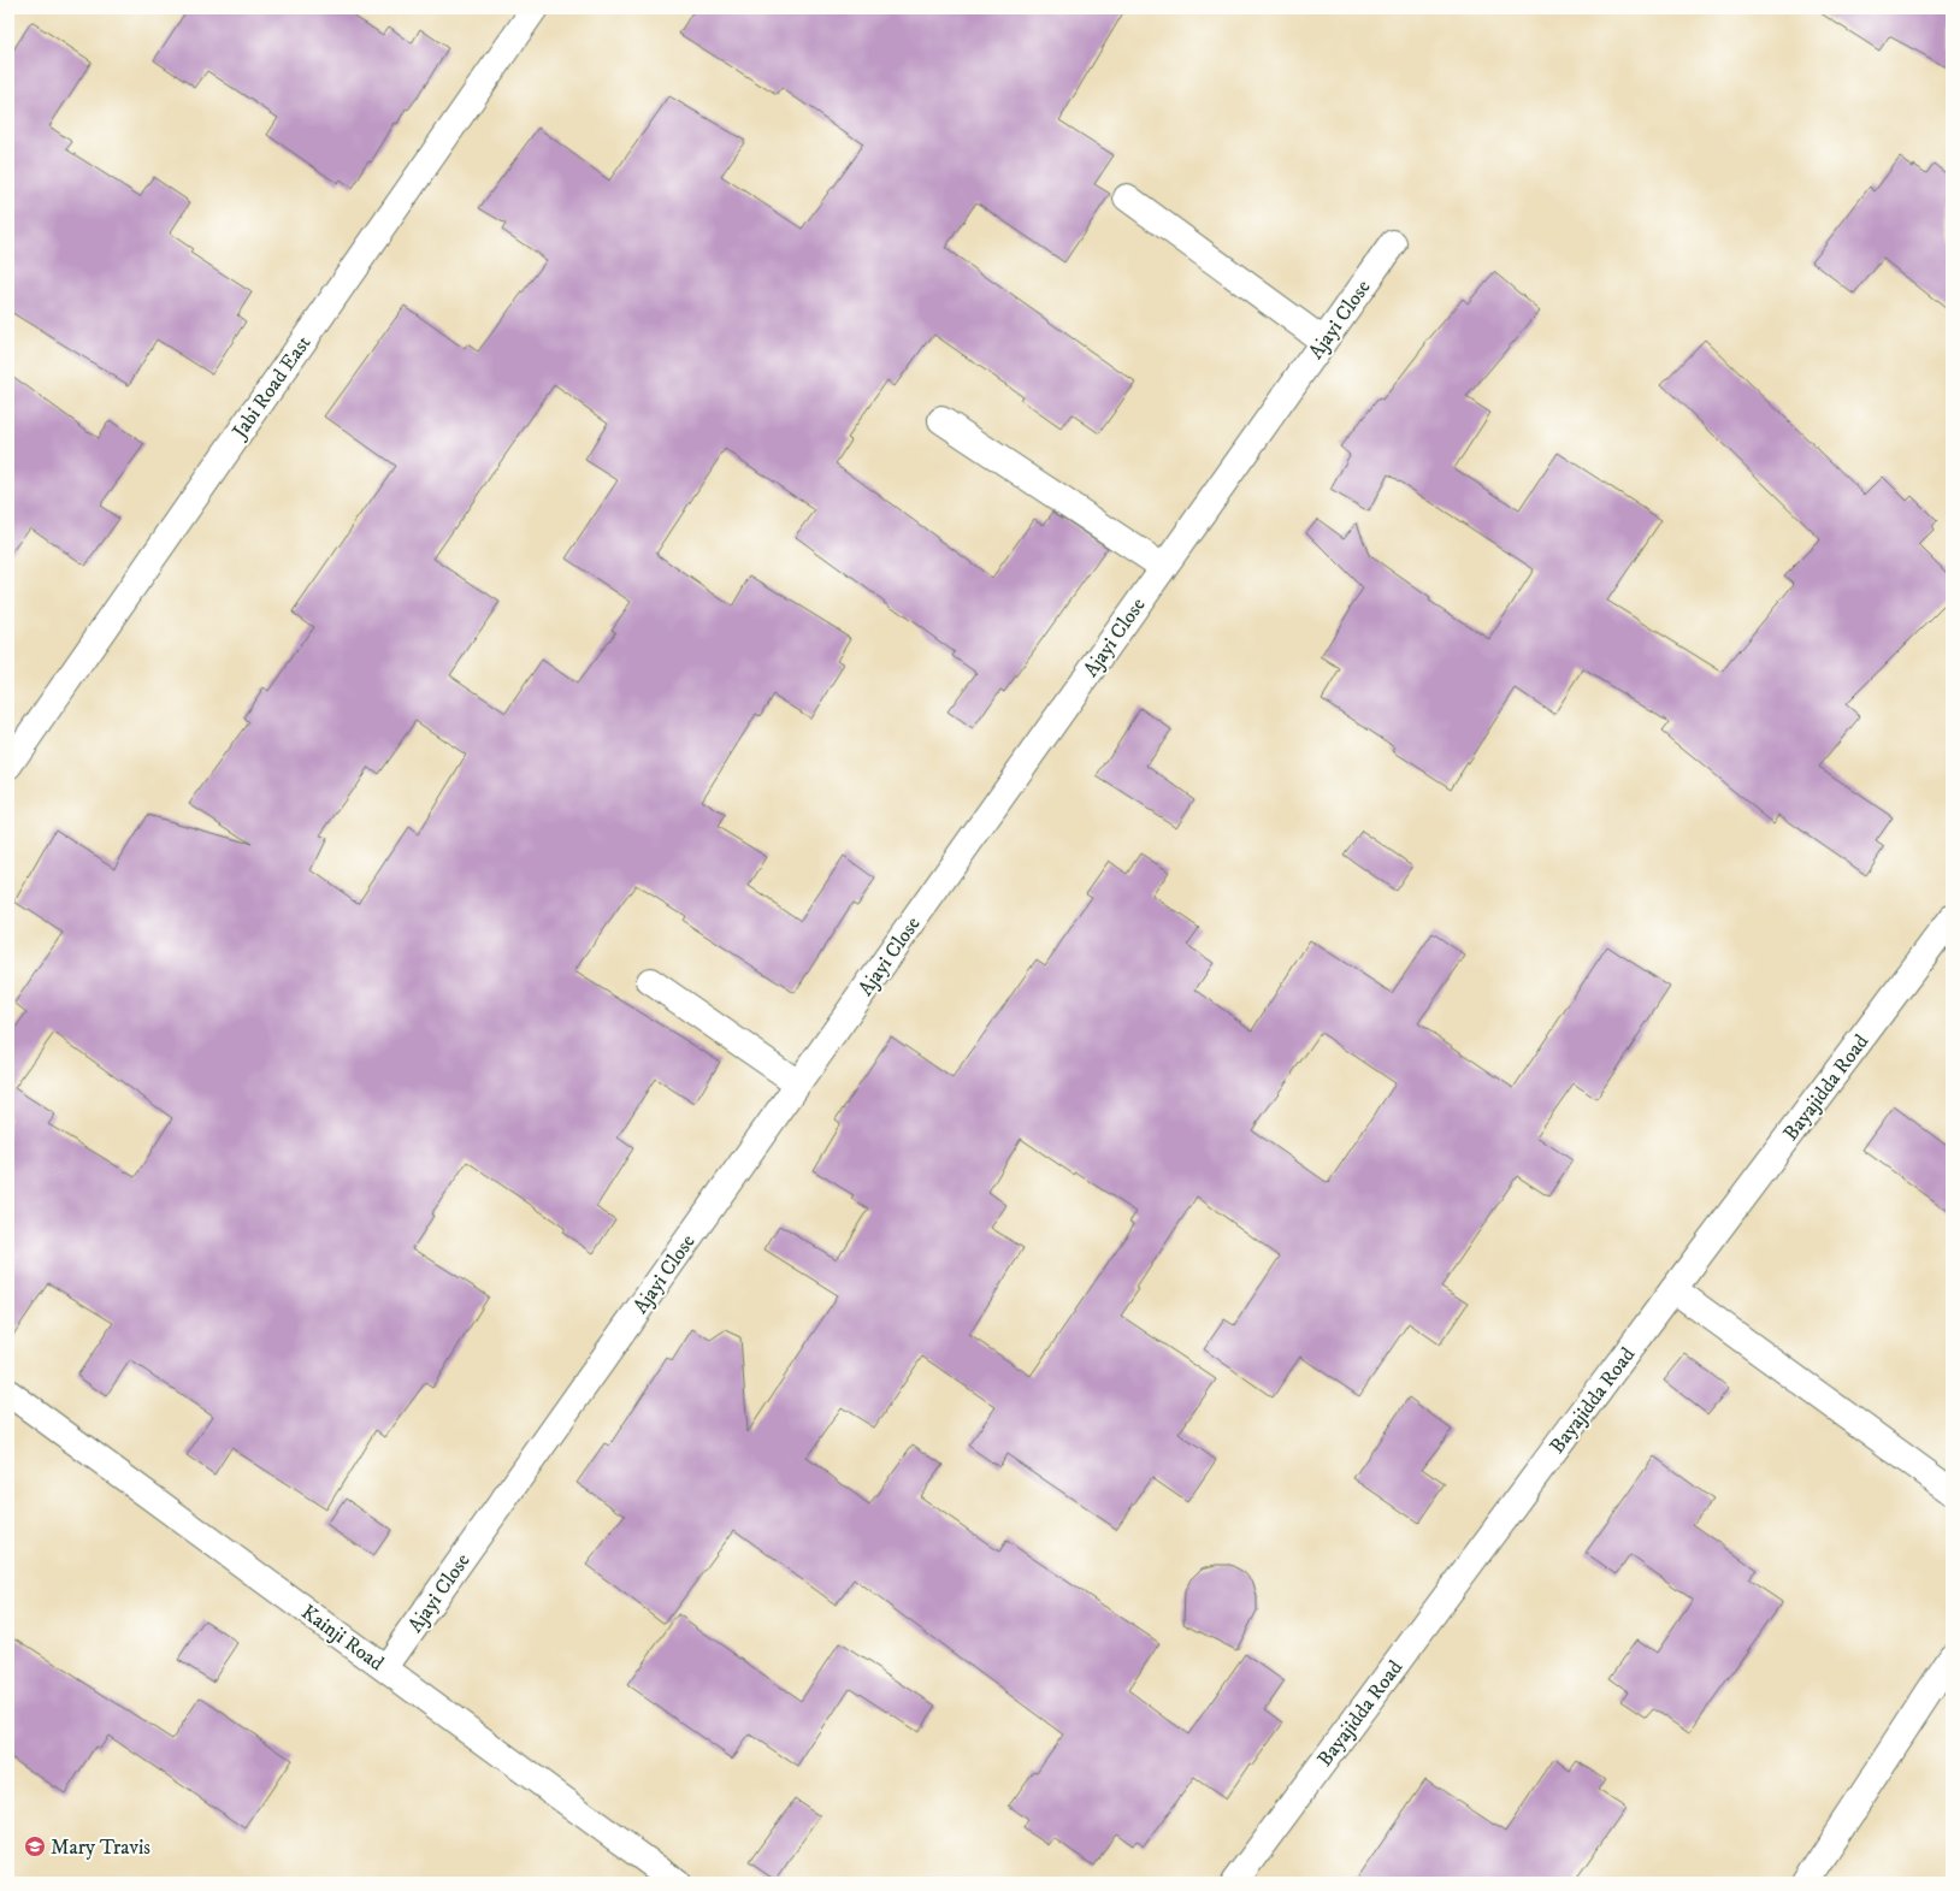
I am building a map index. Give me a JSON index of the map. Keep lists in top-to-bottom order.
{
  "streets": {
    "street": [
      "Ajayi Close",
      "Jabi Road East",
      "Bayajidda Road",
      "Kainji Road"
    ]
  },
  "crossings": [
    ["Ajayi Close", "Kainji Road"]
  ],
  "places": {
    "school or university": ["Mary Travis"]
  }
}
